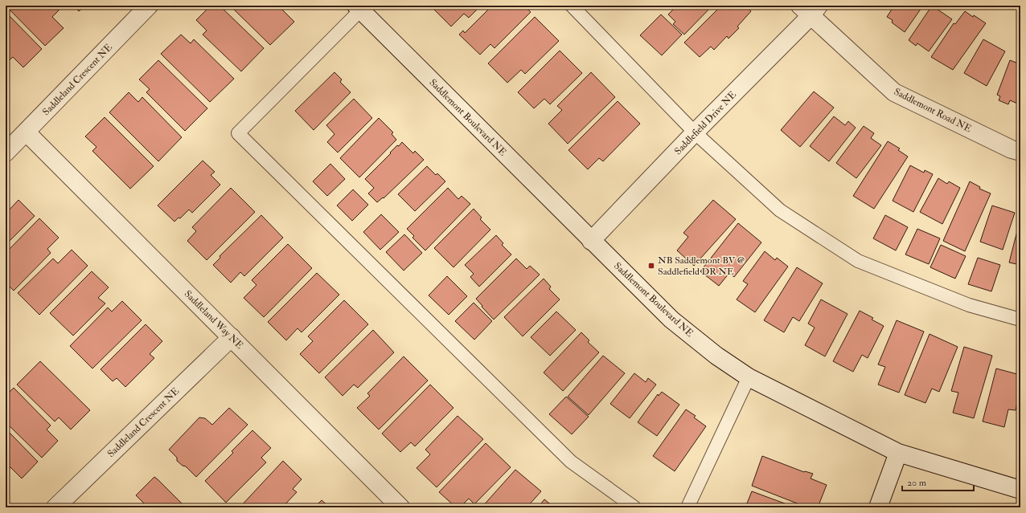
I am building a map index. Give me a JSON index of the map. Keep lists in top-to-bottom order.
{
  "streets": {
    "street": [
      "Saddleland Crescent NE",
      "Saddlemont Road NE",
      "Saddlemont Boulevard NE",
      "Saddlefield Drive NE",
      "Saddleland Way NE"
    ]
  },
  "crossings": [
    ["Saddleland Crescent NE", "Saddleland Way NE"],
    ["Saddlemont Road NE", "Saddlefield Drive NE"],
    ["Saddlemont Boulevard NE", "Saddlefield Drive NE"]
  ],
  "places": {
    "transit": ["NB Saddlemont BV @ Saddlefield DR NE"]
  },
  "scale_bar": "20 m"
}
